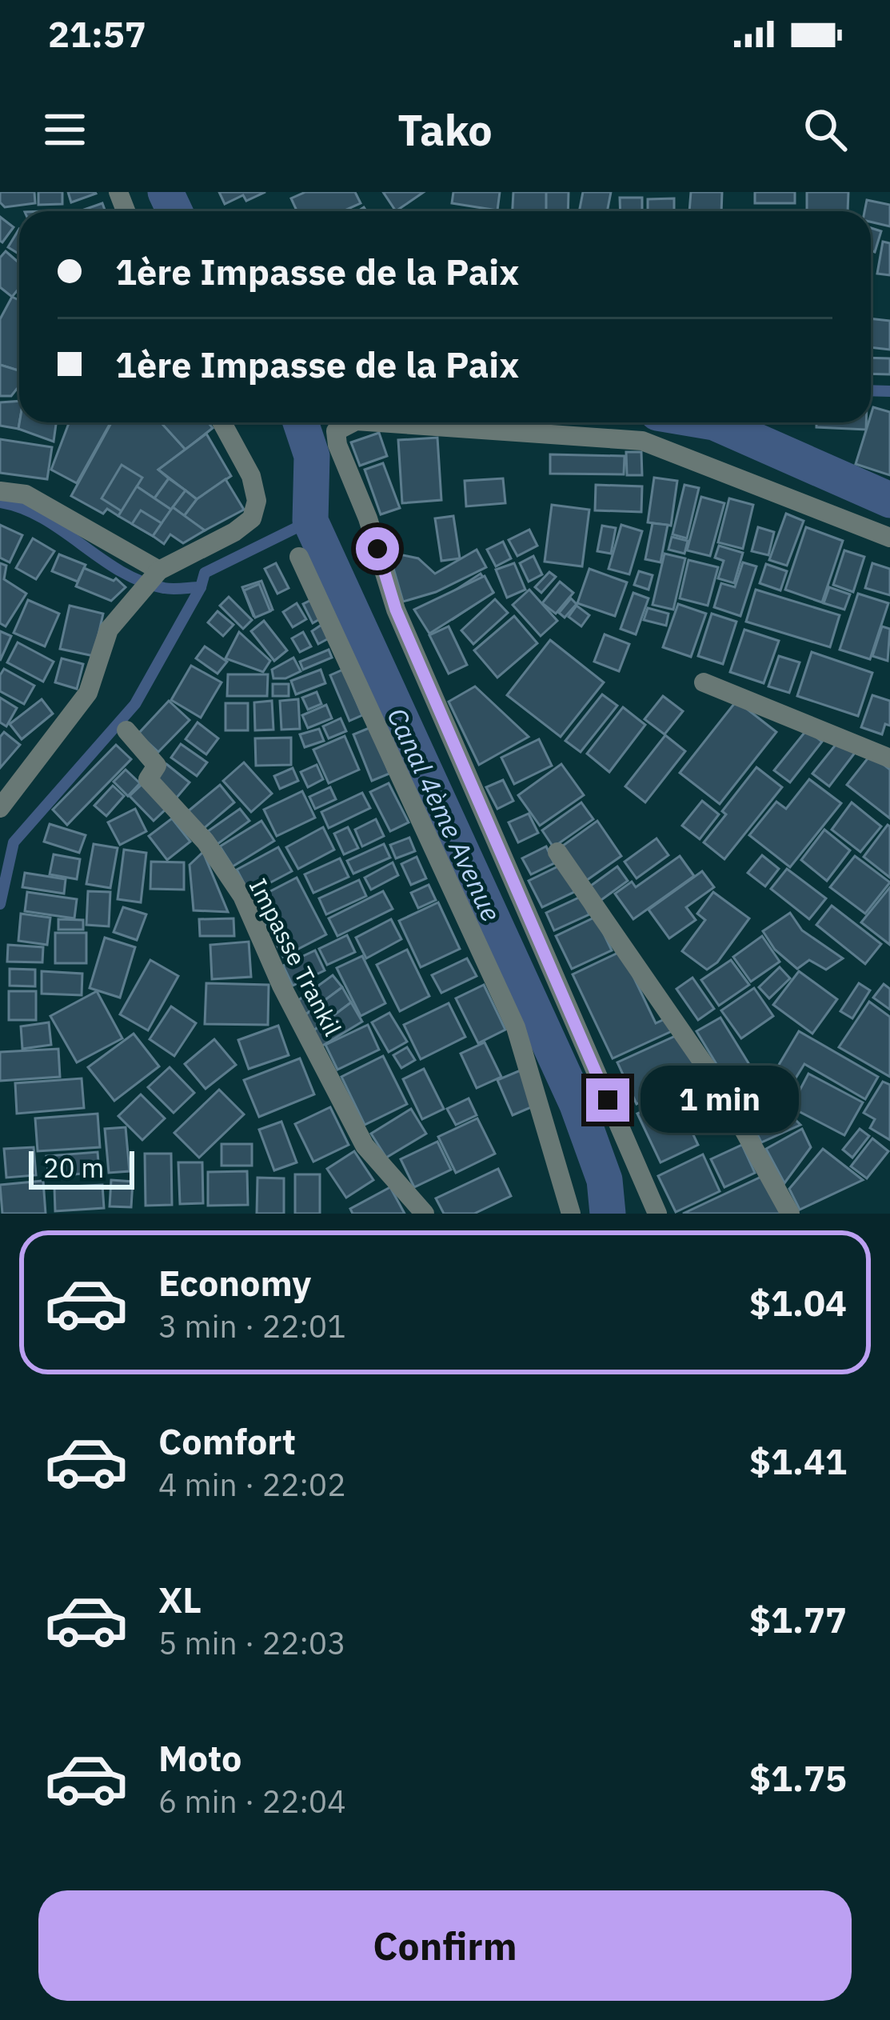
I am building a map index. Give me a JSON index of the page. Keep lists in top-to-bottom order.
{
  "streets": {
    "street": ["Impasse Trankil"]
  },
  "water": ["Canal 4ème Avenue"],
  "scale_bar": "20 m",
  "page": {
    "status": "21:57",
    "header": "Tako",
    "banner": ["1ère Impasse de la Paix", "1ère Impasse de la Paix"],
    "bubble": "1 min",
    "scale": "20 m",
    "list": [
      {
        "name": "Economy",
        "note": "3 min · 22:01",
        "value": "$1.04"
      },
      {
        "name": "Comfort",
        "note": "4 min · 22:02",
        "value": "$1.41"
      },
      {
        "name": "XL",
        "note": "5 min · 22:03",
        "value": "$1.77"
      },
      {
        "name": "Moto",
        "note": "6 min · 22:04",
        "value": "$1.75"
      }
    ],
    "buttons": "Confirm"
  }
}
